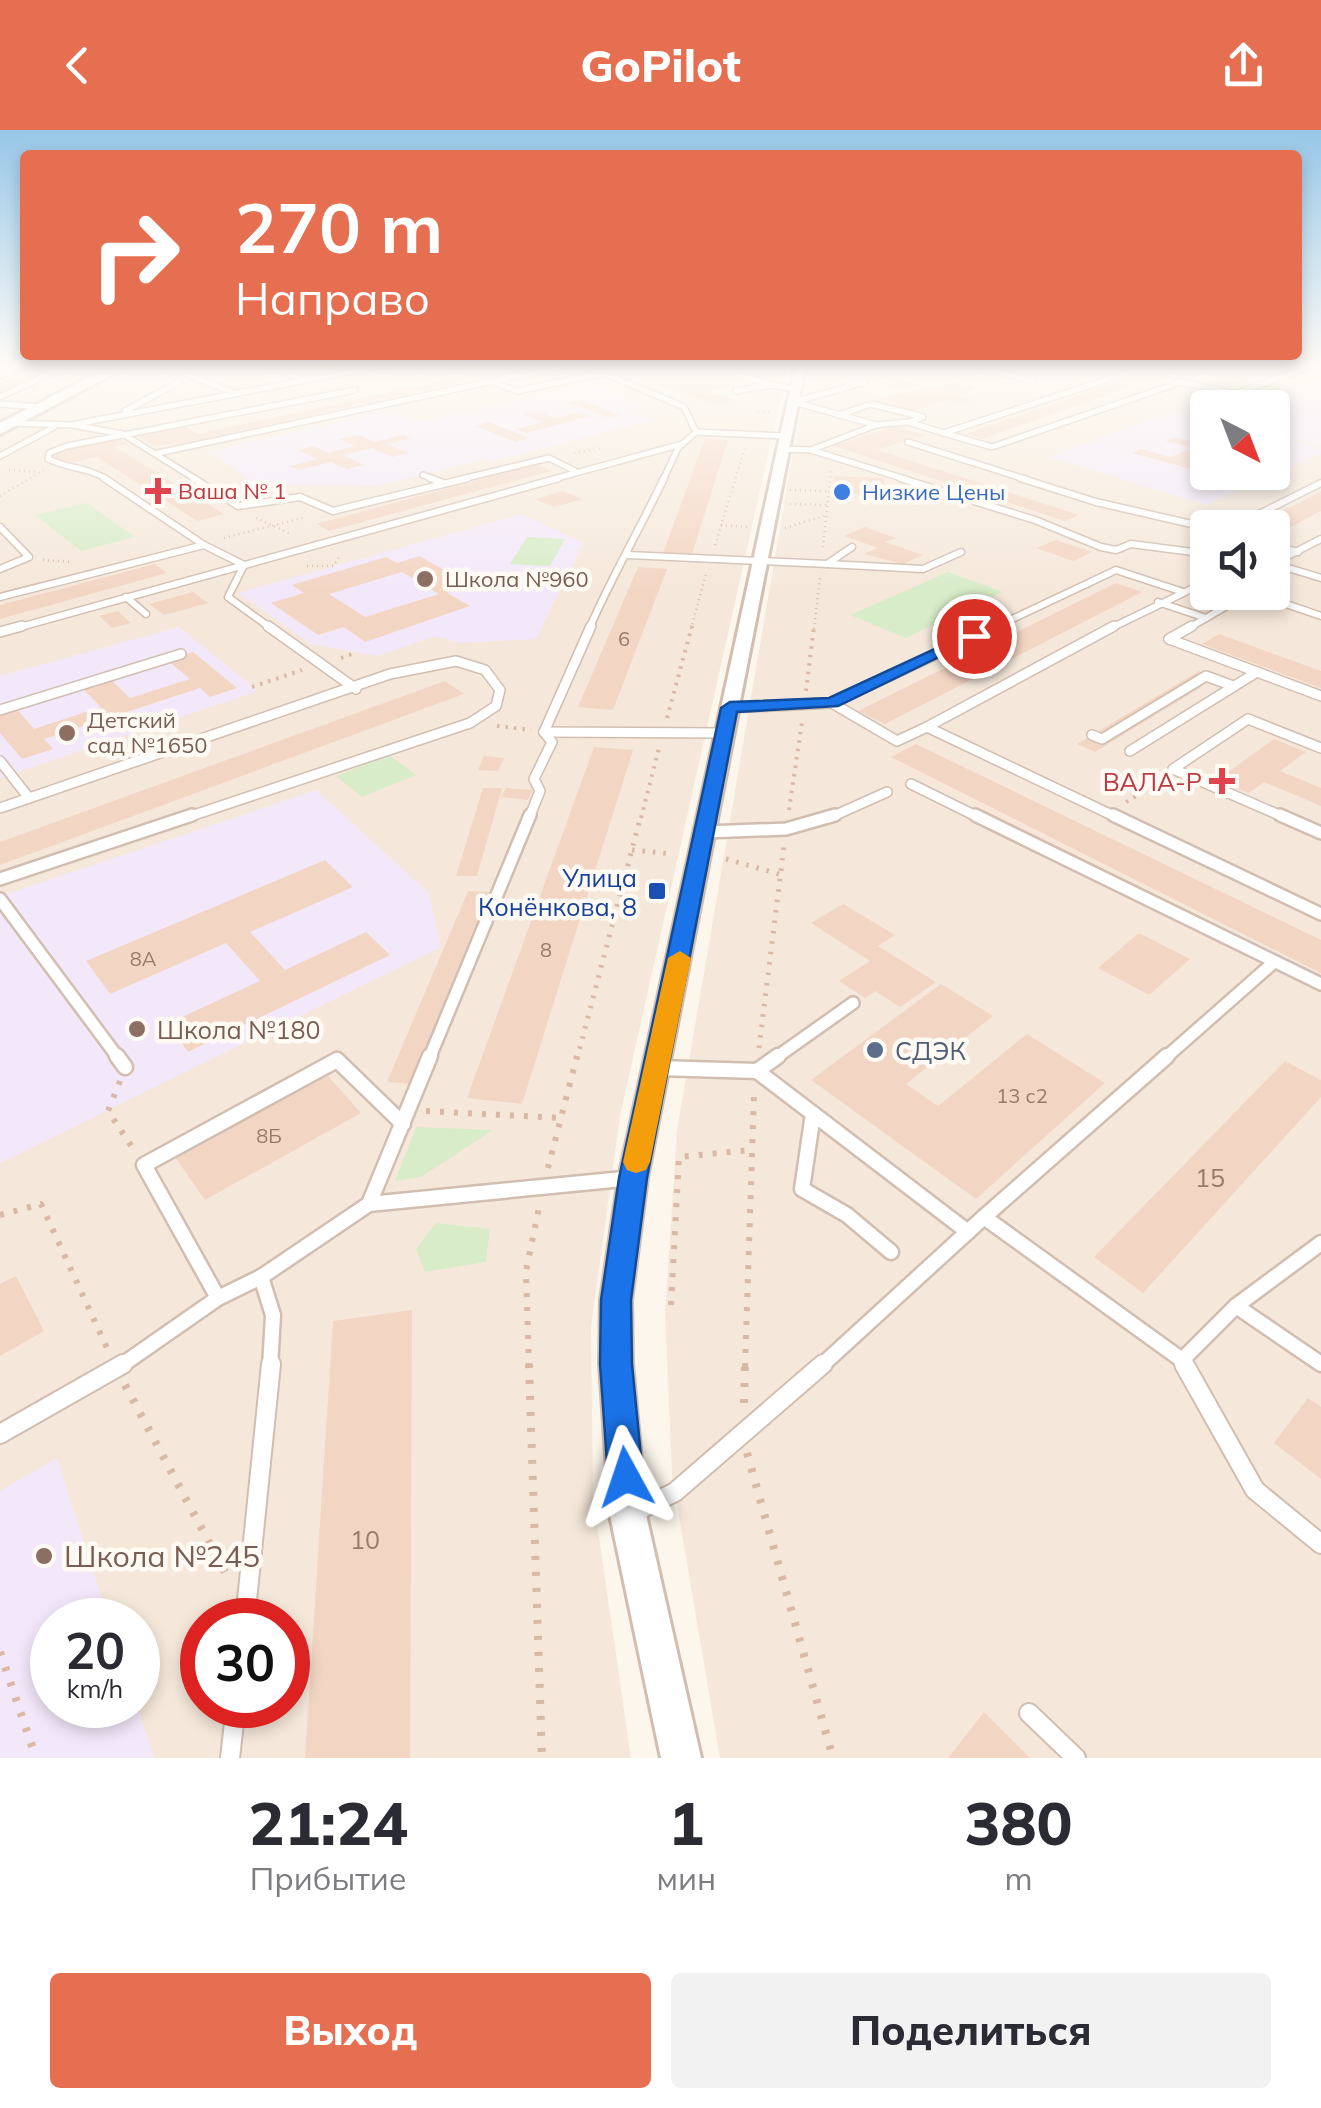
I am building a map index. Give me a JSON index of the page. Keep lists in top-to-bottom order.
{
  "places": {
    "health": ["Ваша № 1", "ВАЛА-Р"],
    "other": [
      "Низкие Цены",
      "Школа №960",
      "Детский сад №1650",
      "Школа №180",
      "СДЭК",
      "Школа №245"
    ],
    "transit": ["Улица Конёнкова, 8"]
  },
  "house_numbers": [
    "6",
    "8",
    "8А",
    "13 с2",
    "8Б",
    "15",
    "10"
  ],
  "north": "bottom right",
  "page": {
    "header": "GoPilot",
    "turn": ["270 m", "Направо"],
    "speed": "20 km/h",
    "limit": "30",
    "eta": [
      "21:24",
      "Прибытие",
      "1",
      "мин",
      "380",
      "m"
    ],
    "buttons": ["Выход", "Поделиться"]
  }
}
